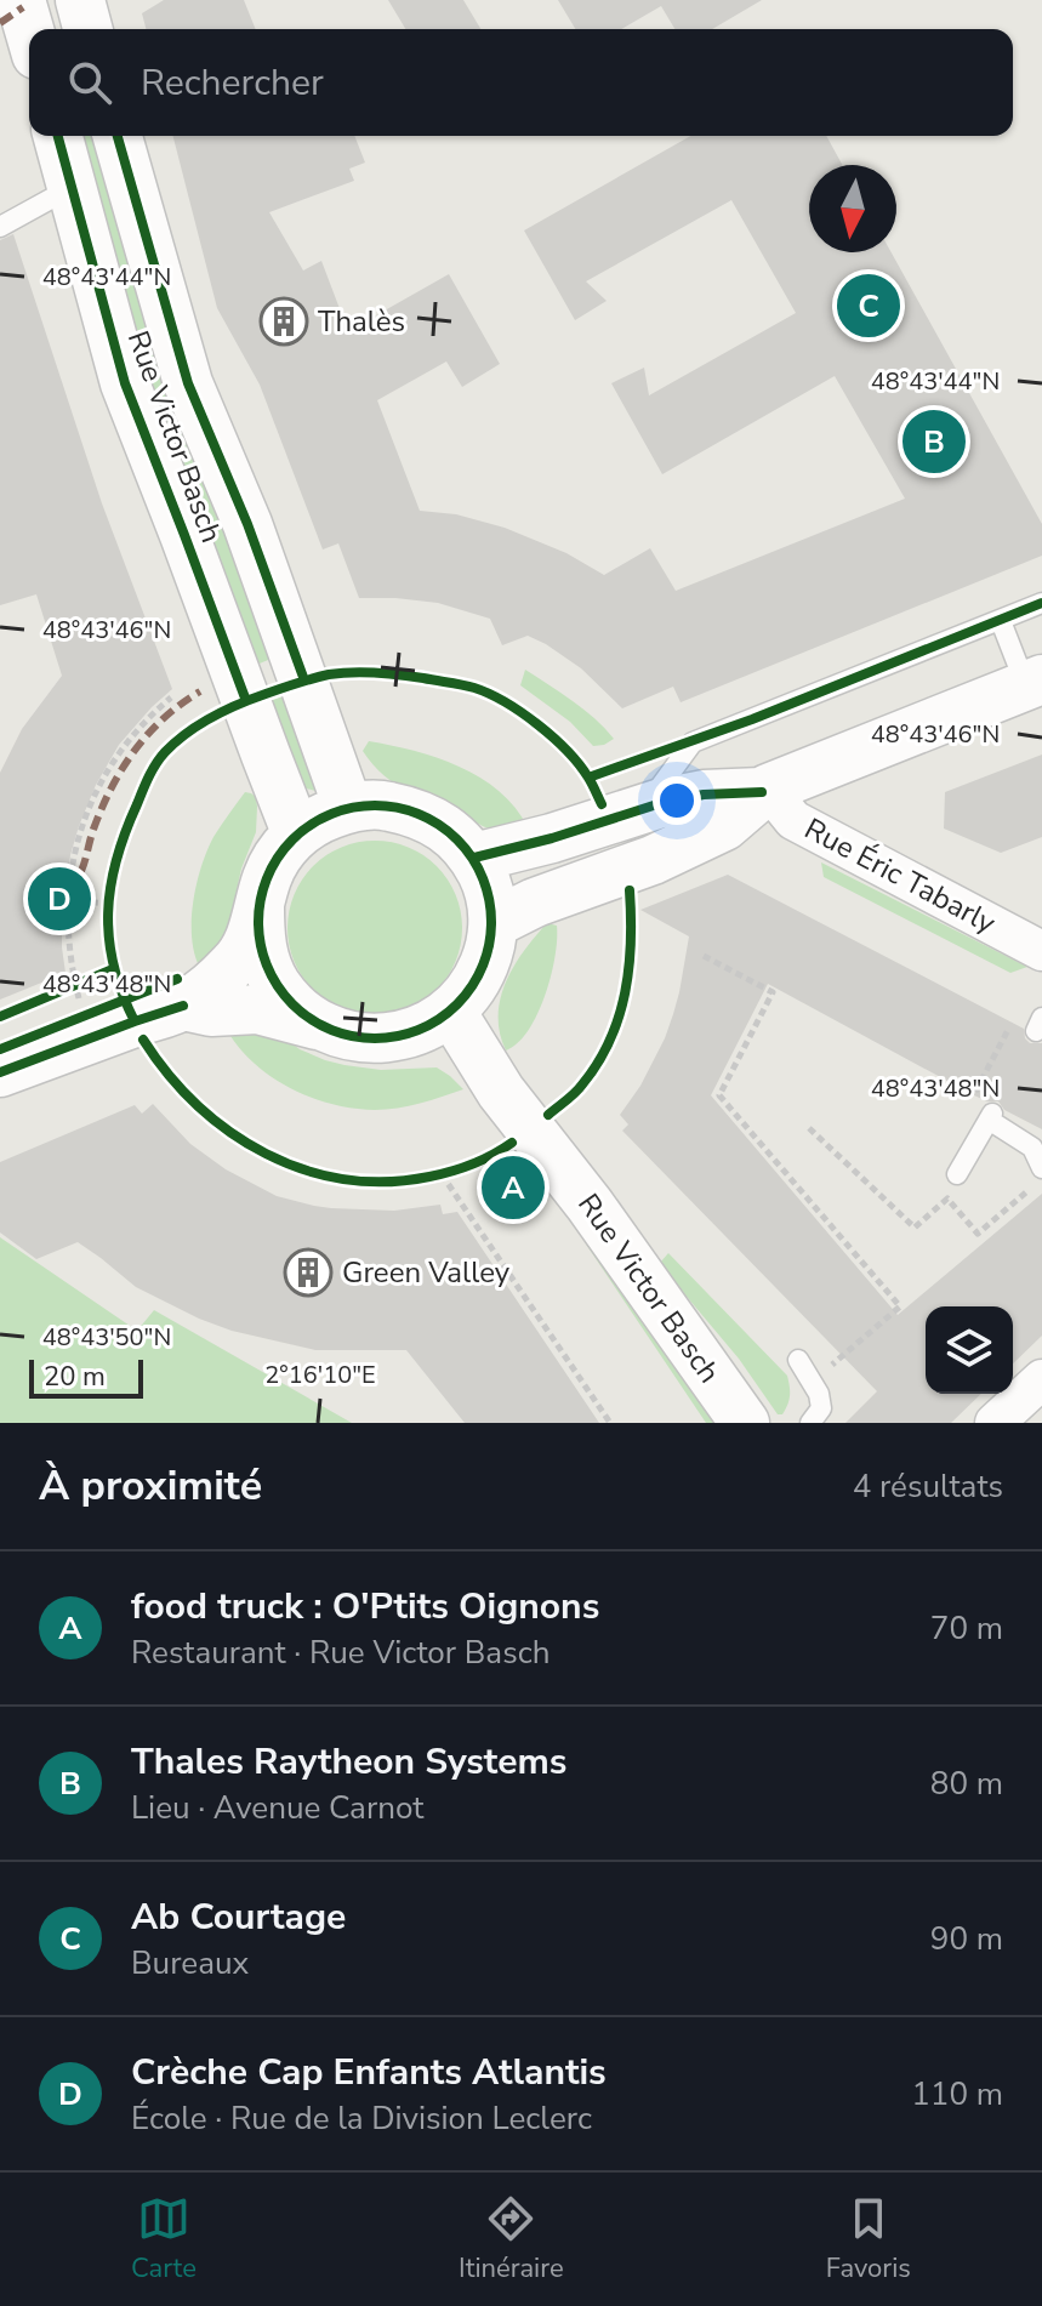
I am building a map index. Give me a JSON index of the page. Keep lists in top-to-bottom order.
{
  "streets": {
    "street": ["Rue Victor Basch", "Rue Éric Tabarly"]
  },
  "places": {
    "building": ["Thalès", "Green Valley"]
  },
  "scale_bar": "20 m",
  "north": "bottom",
  "page": {
    "search": "Rechercher",
    "pins": [
      "C",
      "B",
      "D",
      "A"
    ],
    "scale": "20 m",
    "heading": ["À proximité", "4 résultats"],
    "list": [
      {
        "mark": "A",
        "name": "food truck : O'Ptits Oignons",
        "note": "Restaurant · Rue Victor Basch",
        "value": "70 m"
      },
      {
        "mark": "B",
        "name": "Thales Raytheon Systems",
        "note": "Lieu · Avenue Carnot",
        "value": "80 m"
      },
      {
        "mark": "C",
        "name": "Ab Courtage",
        "note": "Bureaux",
        "value": "90 m"
      },
      {
        "mark": "D",
        "name": "Crèche Cap Enfants Atlantis",
        "note": "École · Rue de la Division Leclerc",
        "value": "110 m"
      }
    ],
    "nav": ["Carte", "Itinéraire", "Favoris"]
  },
  "coordinates": [
    "48°43'44\"N",
    "48°43'46\"N",
    "48°43'48\"N",
    "48°43'50\"N",
    "2°16'10\"E"
  ]
}
